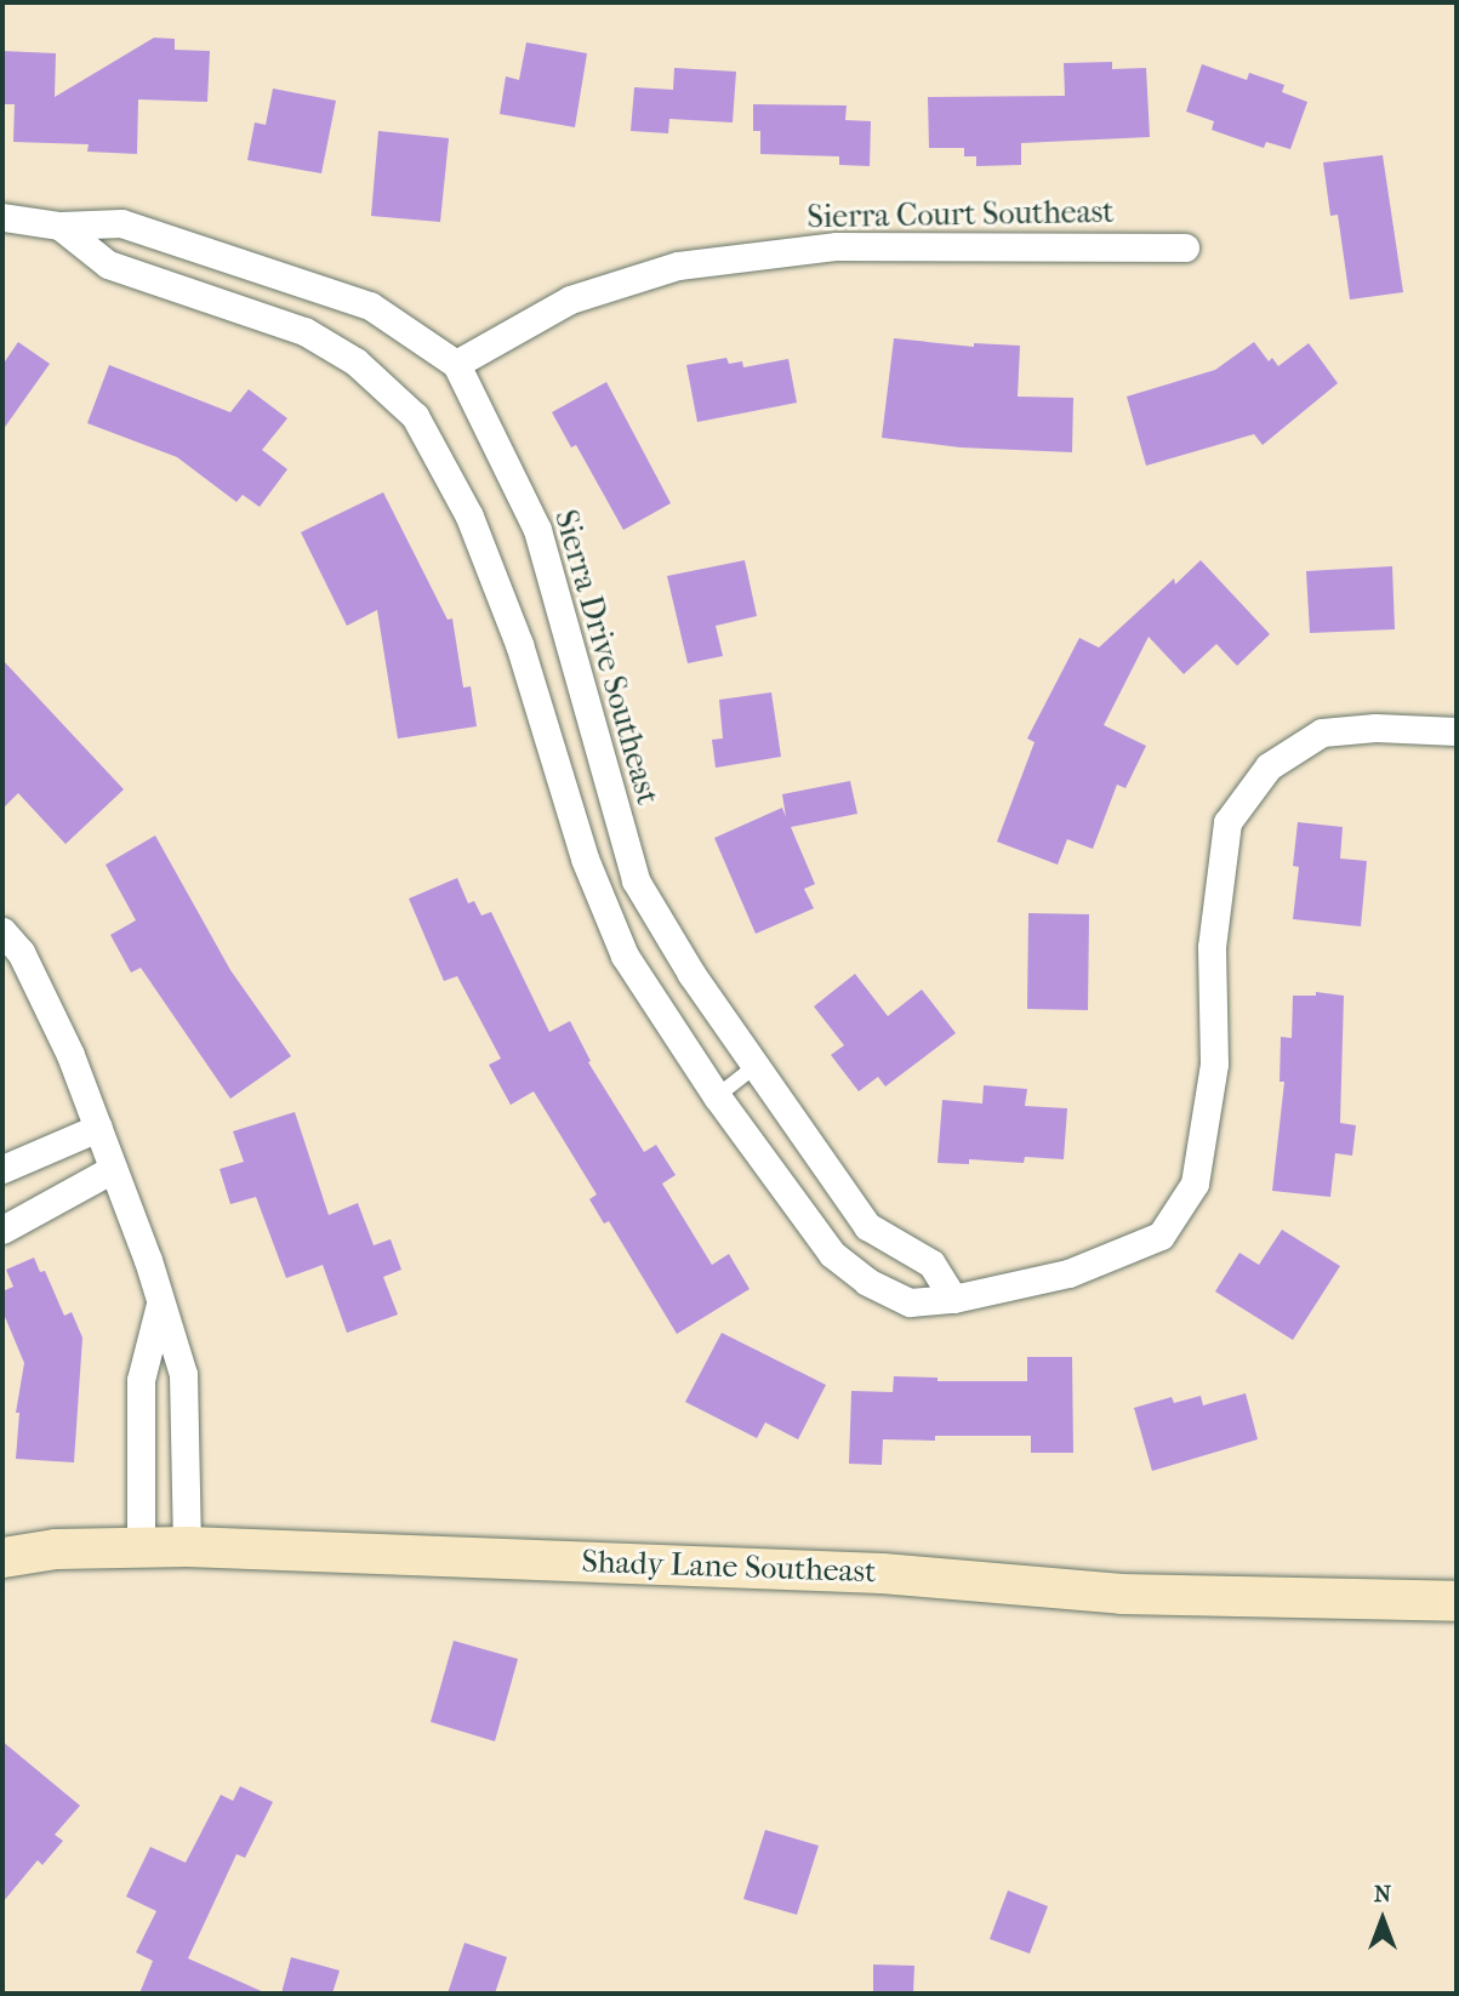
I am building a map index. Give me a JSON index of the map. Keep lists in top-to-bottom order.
{
  "streets": {
    "street": ["Sierra Court Southeast", "Sierra Drive Southeast", "Shady Lane Southeast"]
  },
  "crossings": [
    ["Sierra Court Southeast", "Sierra Drive Southeast"]
  ],
  "north": "top"
}
